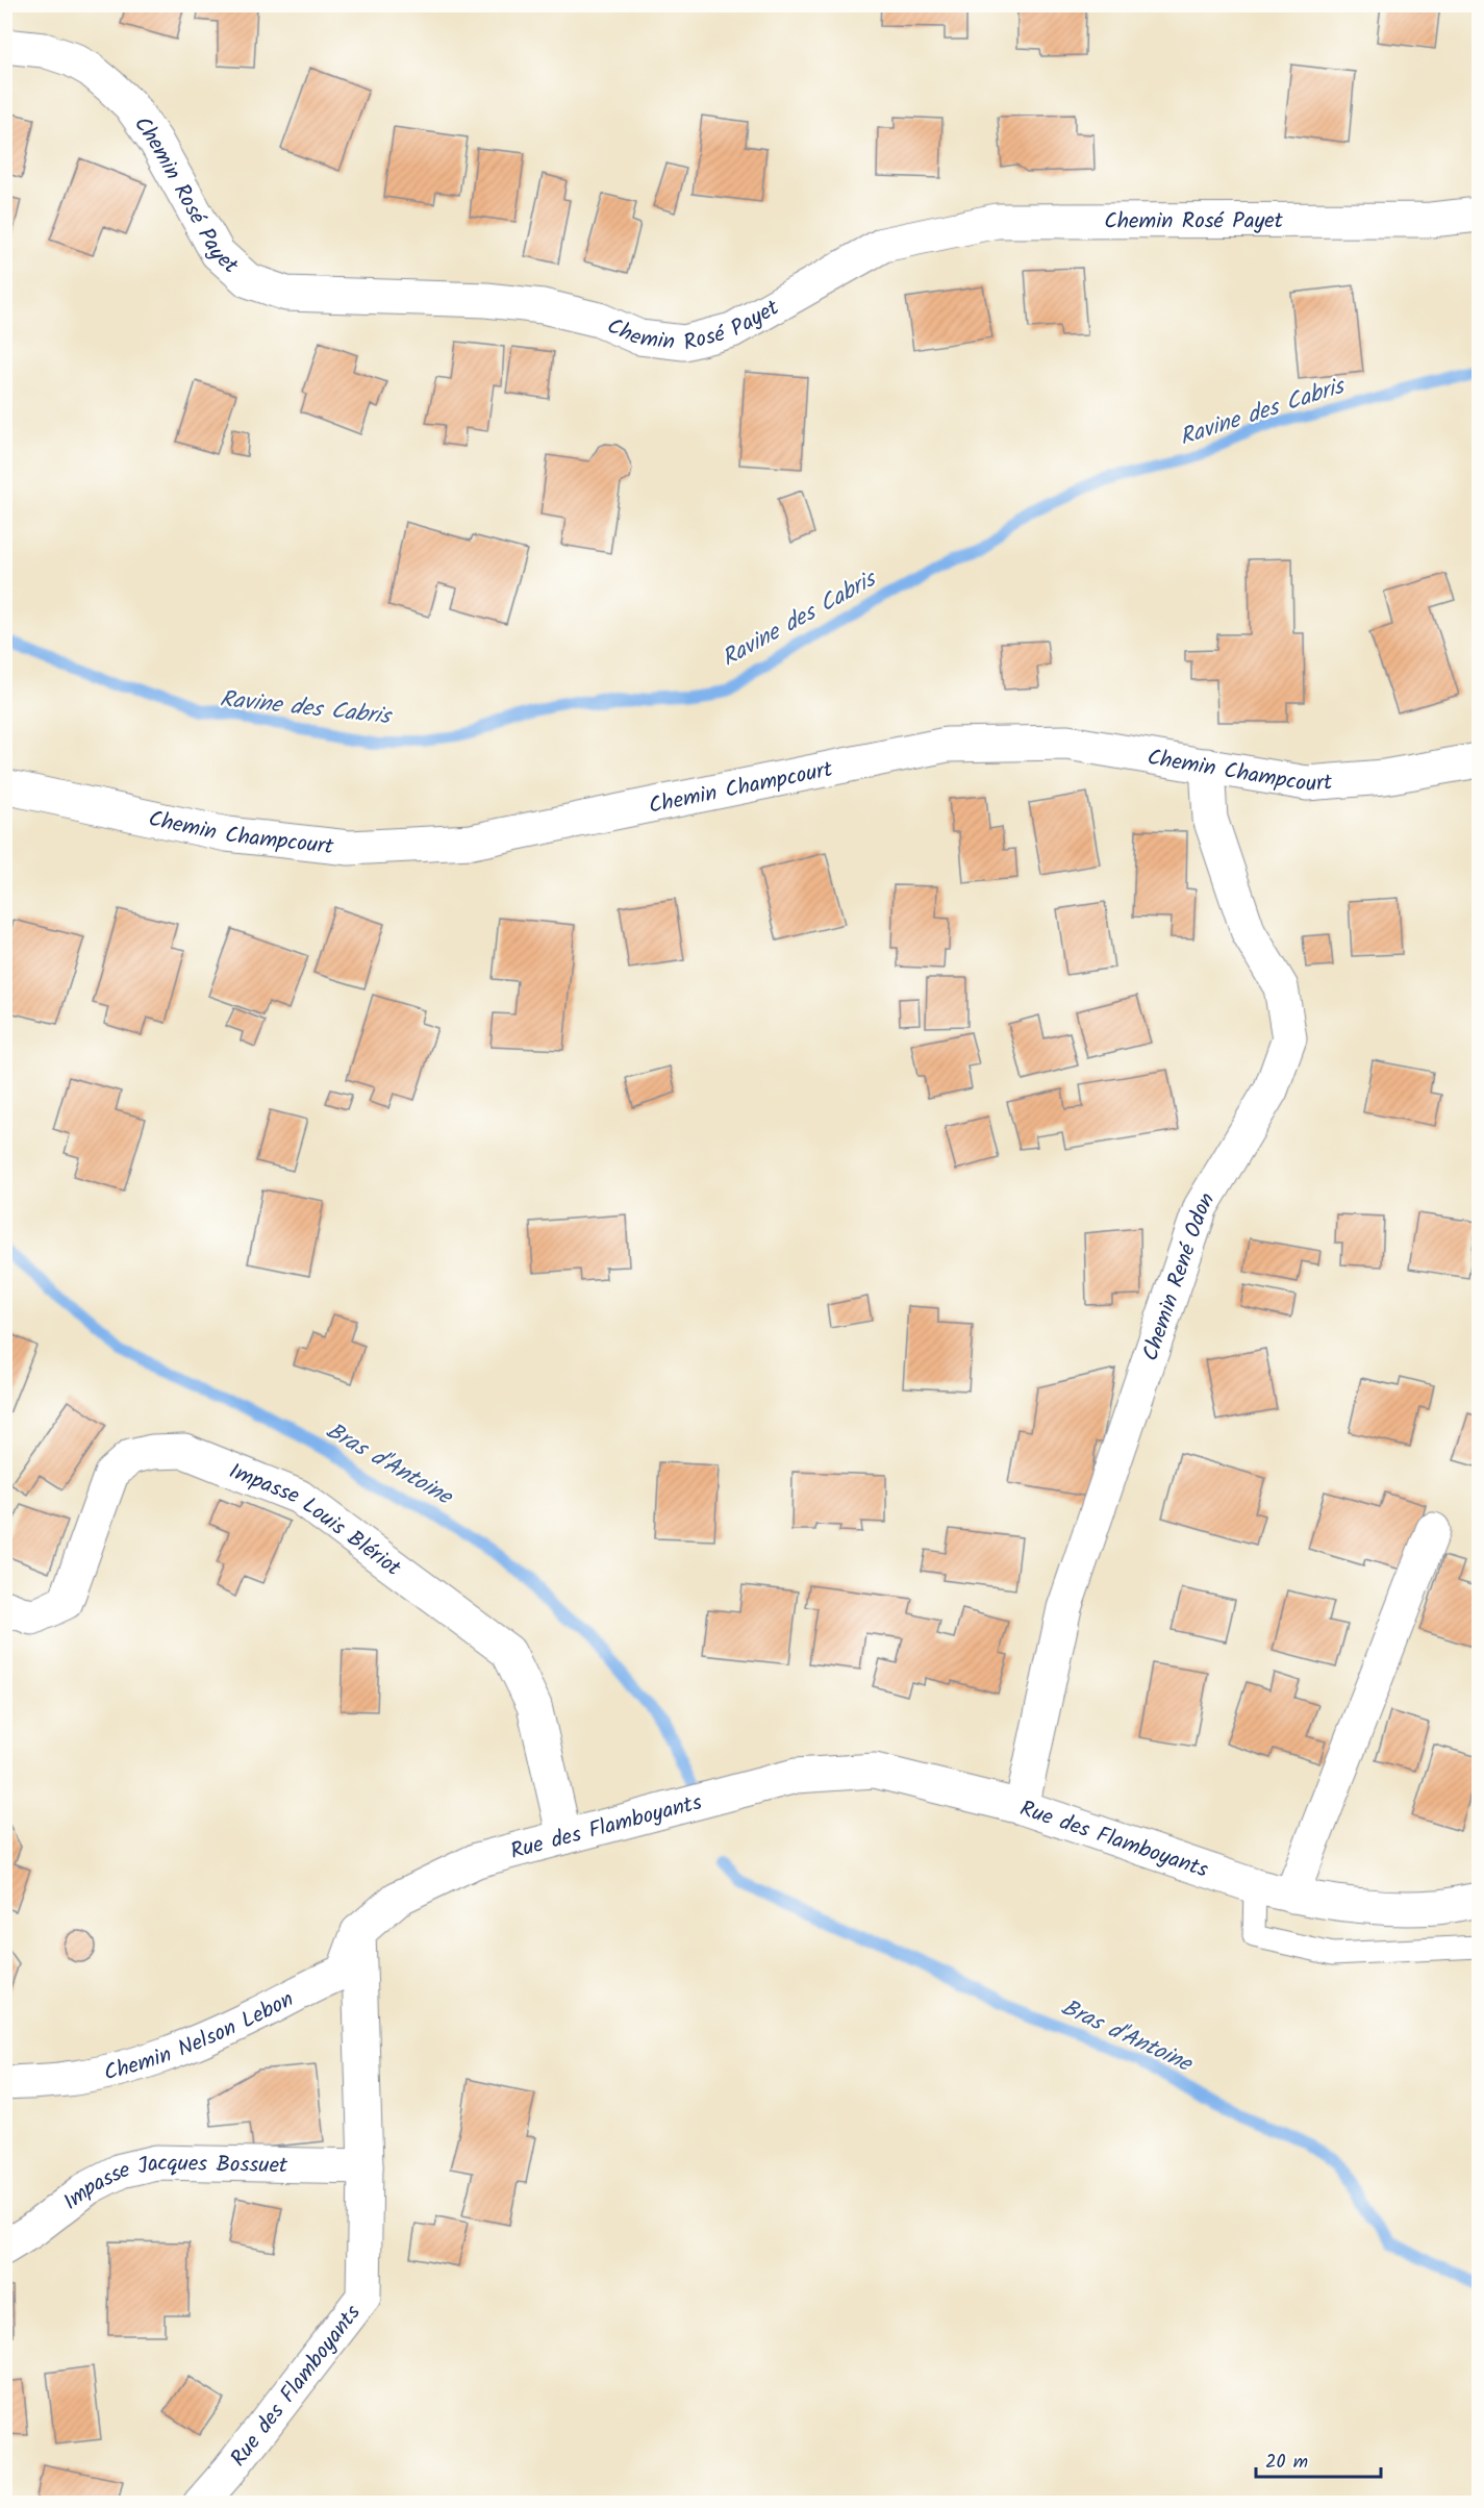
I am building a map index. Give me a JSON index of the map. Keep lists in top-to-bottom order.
{
  "streets": {
    "street": [
      "Chemin Rosé Payet",
      "Chemin Champcourt",
      "Chemin René Odon",
      "Impasse Louis Blériot",
      "Rue des Flamboyants",
      "Chemin Nelson Lebon",
      "Impasse Jacques Bossuet"
    ]
  },
  "crossings": [
    ["Chemin Champcourt", "Chemin René Odon"],
    ["Chemin René Odon", "Rue des Flamboyants"],
    ["Impasse Louis Blériot", "Rue des Flamboyants"],
    ["Rue des Flamboyants", "Chemin Nelson Lebon"],
    ["Rue des Flamboyants", "Impasse Jacques Bossuet"]
  ],
  "water": ["Ravine des Cabris", "Bras d'Antoine"],
  "scale_bar": "20 m"
}
